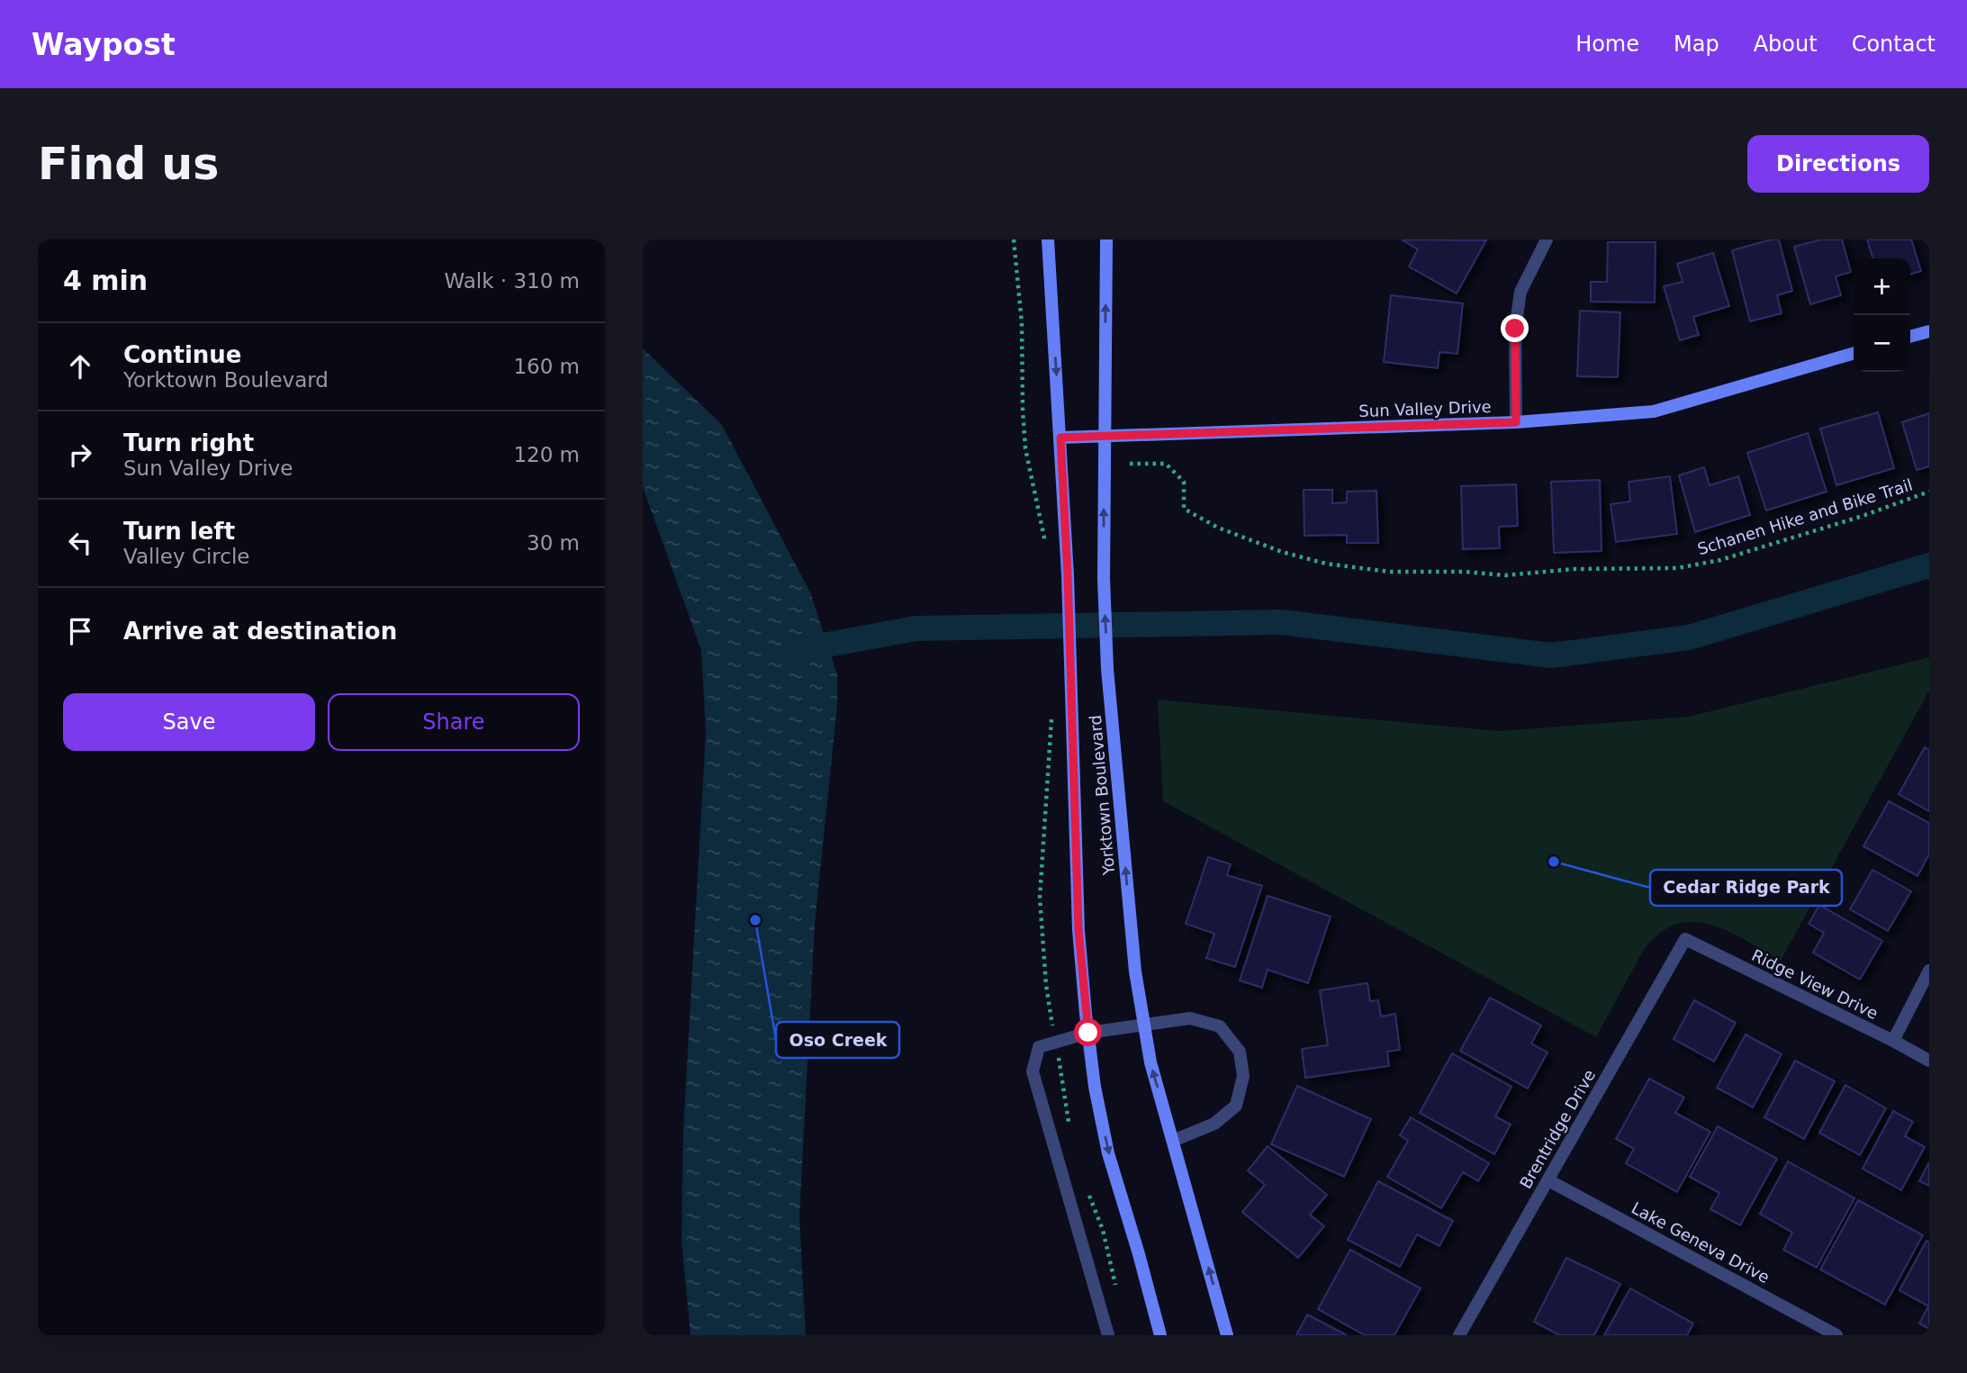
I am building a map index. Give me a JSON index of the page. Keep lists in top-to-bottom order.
{
  "streets": {
    "main road": ["Sun Valley Drive", "Yorktown Boulevard"],
    "street": ["Ridge View Drive", "Brentridge Drive", "Lake Geneva Drive"],
    "path": ["Schanen Hike and Bike Trail"]
  },
  "crossings": [
    ["Sun Valley Drive", "Yorktown Boulevard"],
    ["Ridge View Drive", "Brentridge Drive"],
    ["Brentridge Drive", "Lake Geneva Drive"]
  ],
  "places": ["Cedar Ridge Park", "Oso Creek"],
  "page": {
    "header": "Waypost",
    "nav": [
      "Home",
      "Map",
      "About",
      "Contact"
    ],
    "buttons": [
      "Directions",
      ["Save", "Share"]
    ],
    "title": "Find us",
    "heading": ["4 min", "Walk · 310 m"],
    "map_buttons": ["+", "−"],
    "list": [
      ["Continue", "Yorktown Boulevard", "160 m"],
      ["Turn right", "Sun Valley Drive", "120 m"],
      ["Turn left", "Valley Circle", "30 m"],
      "Arrive at destination"
    ]
  }
}
